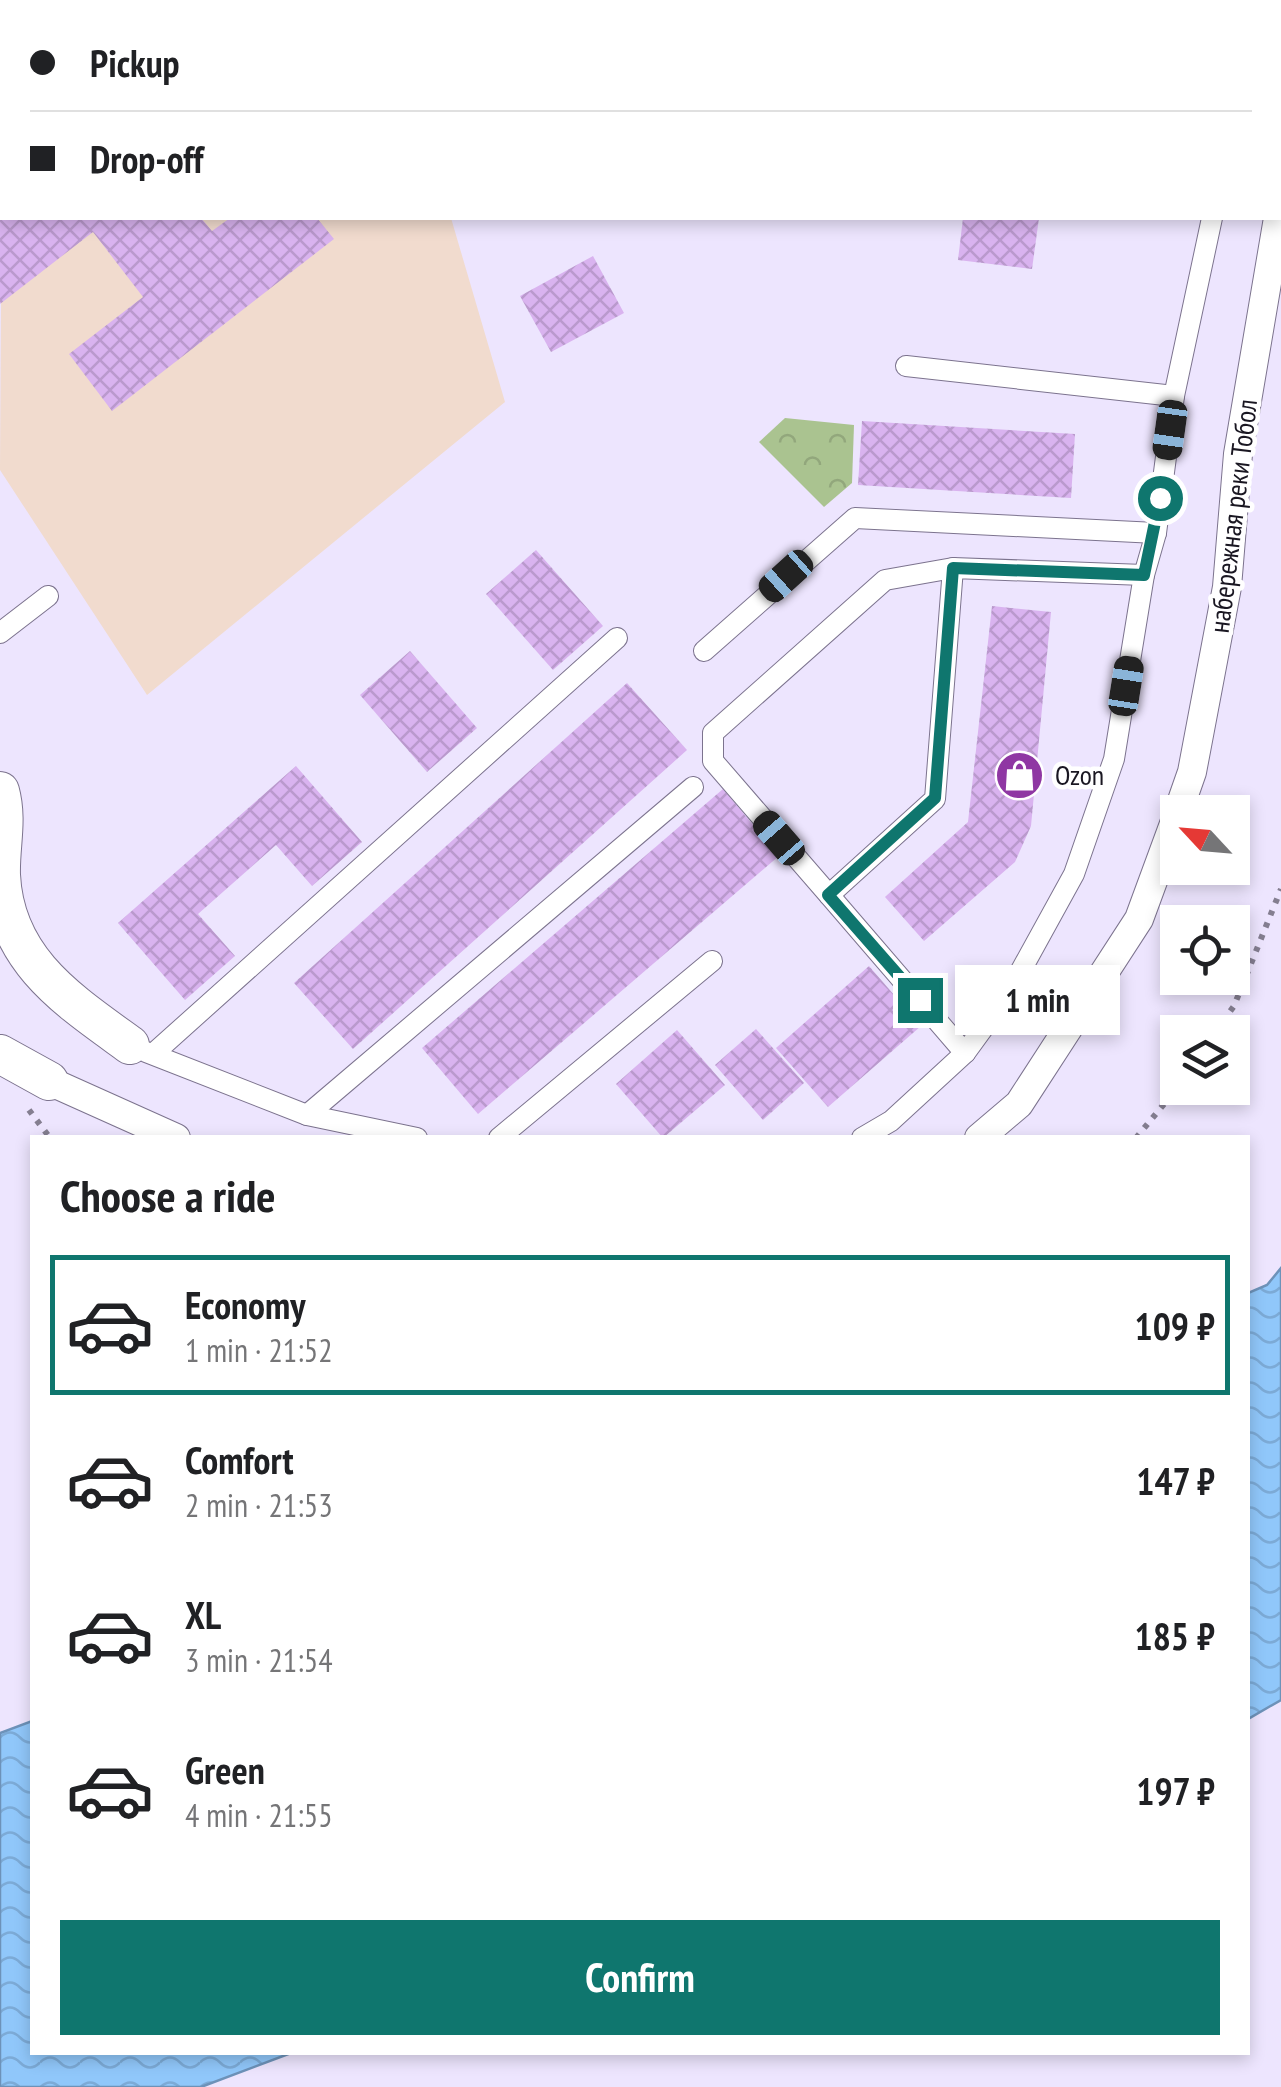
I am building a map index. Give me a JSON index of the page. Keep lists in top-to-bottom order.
{
  "streets": {
    "street": ["набережная реки Тобол"]
  },
  "places": {
    "shop": ["Ozon"]
  },
  "north": "top left",
  "page": {
    "banner": ["Pickup", "Drop-off"],
    "bubble": "1 min",
    "heading": "Choose a ride",
    "list": [
      {
        "name": "Economy",
        "note": "1 min · 21:52",
        "value": "109 ₽"
      },
      {
        "name": "Comfort",
        "note": "2 min · 21:53",
        "value": "147 ₽"
      },
      {
        "name": "XL",
        "note": "3 min · 21:54",
        "value": "185 ₽"
      },
      {
        "name": "Green",
        "note": "4 min · 21:55",
        "value": "197 ₽"
      }
    ],
    "buttons": "Confirm"
  }
}
